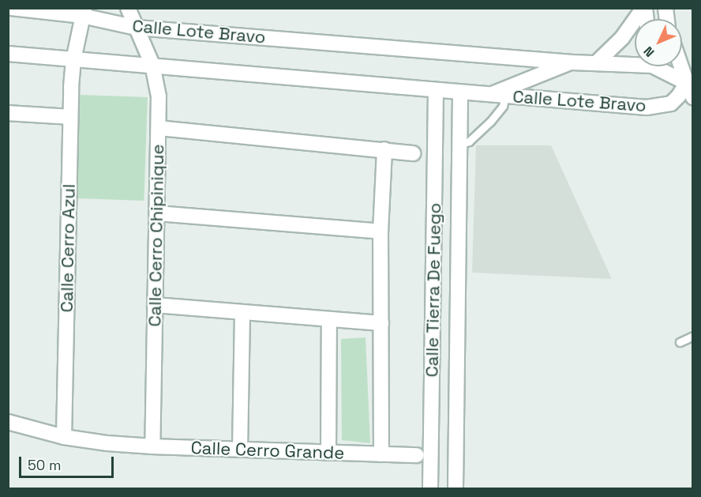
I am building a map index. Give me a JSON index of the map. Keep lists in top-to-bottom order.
{
  "streets": {
    "street": [
      "Calle Lote Bravo",
      "Calle Cerro Chipinique",
      "Calle Cerro Azul",
      "Calle Tierra De Fuego",
      "Calle Cerro Grande"
    ]
  },
  "crossings": [
    ["Calle Lote Bravo", "Calle Cerro Chipinique"],
    ["Calle Lote Bravo", "Calle Cerro Azul"],
    ["Calle Lote Bravo", "Calle Tierra De Fuego"],
    ["Calle Cerro Chipinique", "Calle Cerro Grande"],
    ["Calle Cerro Azul", "Calle Cerro Grande"]
  ],
  "scale_bar": "50 m",
  "north": "bottom left"
}
